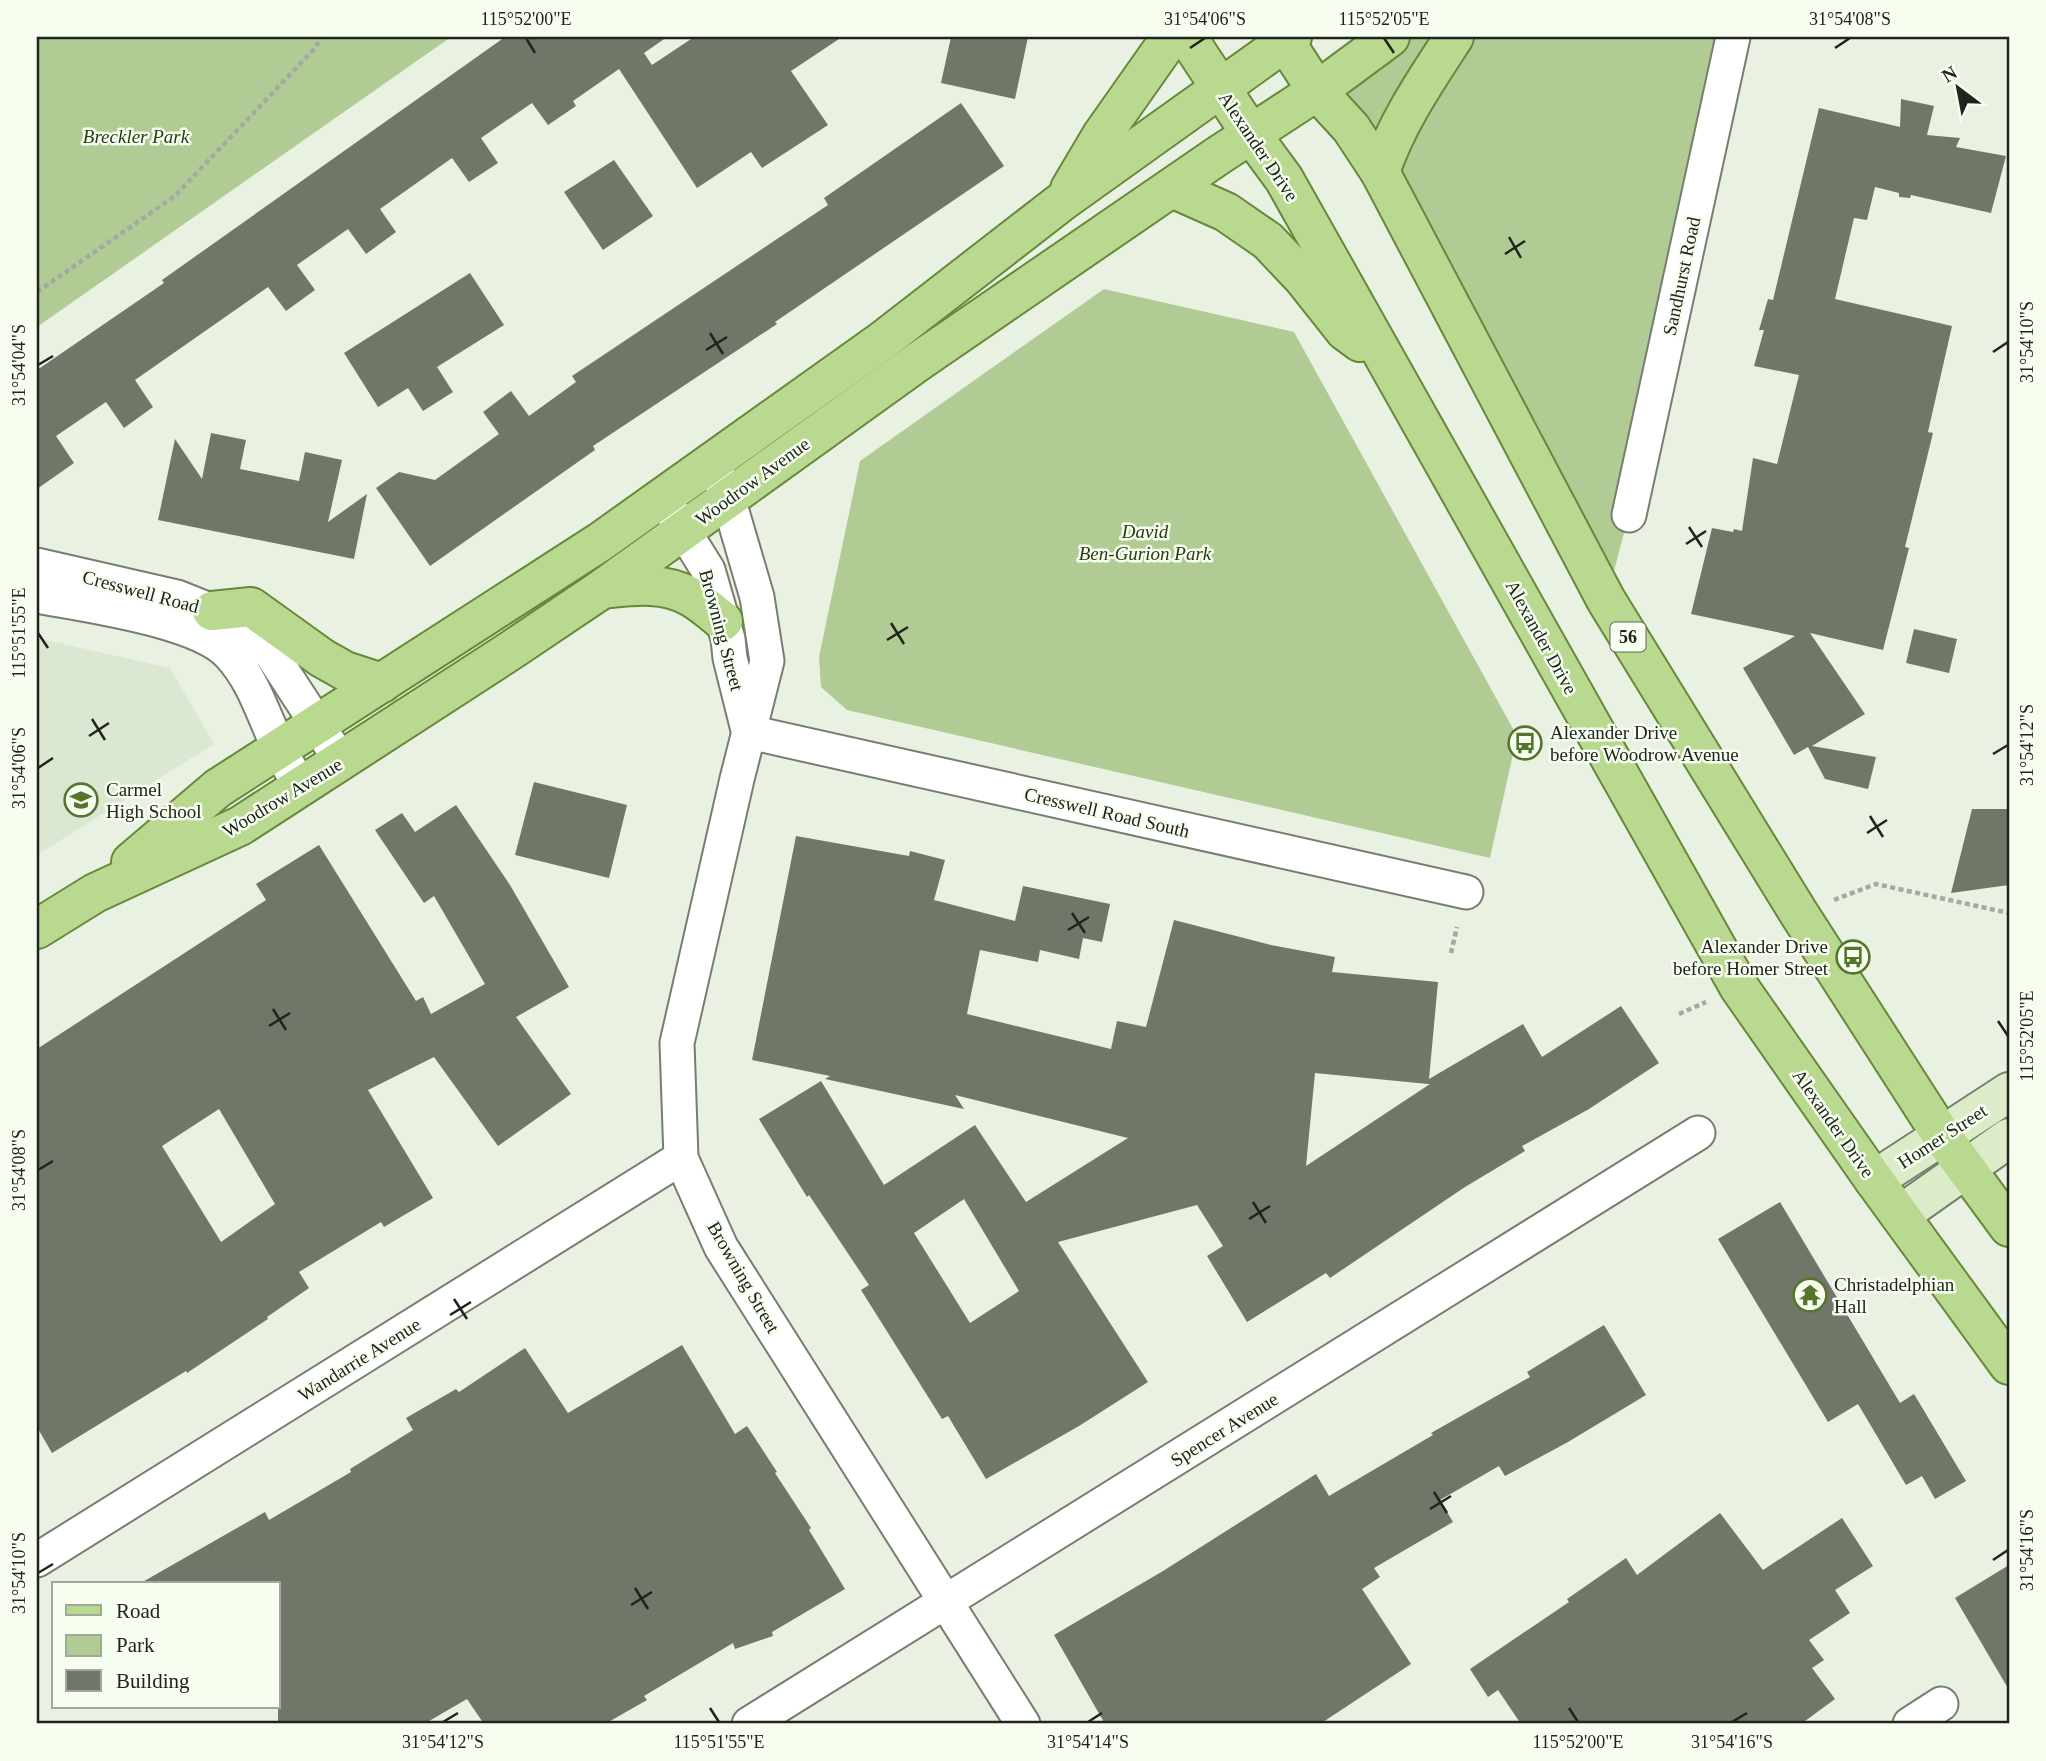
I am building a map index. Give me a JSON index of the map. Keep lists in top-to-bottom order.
{
  "streets": {
    "main road": ["Alexander Drive", "Woodrow Avenue", "56"],
    "street": [
      "Sandhurst Road",
      "Cresswell Road",
      "Browning Street",
      "Cresswell Road South",
      "Homer Street",
      "Wandarrie Avenue",
      "Spencer Avenue"
    ]
  },
  "crossings": [
    ["Alexander Drive", "Woodrow Avenue"],
    ["Alexander Drive", "Homer Street"],
    ["Woodrow Avenue", "Cresswell Road"],
    ["Woodrow Avenue", "Browning Street"],
    ["Woodrow Avenue", "56"],
    ["Browning Street", "Cresswell Road South"],
    ["Browning Street", "Wandarrie Avenue"],
    ["Browning Street", "Spencer Avenue"],
    ["56", "Homer Street"]
  ],
  "parks": ["Breckler Park", "David Ben-Gurion Park"],
  "places": {
    "bus stop": ["Alexander Drive before Woodrow Avenue", "Alexander Drive before Homer Street"],
    "school or university": ["Carmel High School"],
    "temple": ["Christadelphian Hall"]
  },
  "legend": ["Road", "Park", "Building"],
  "north": "top left",
  "coordinates": [
    "115°52'00\"E",
    "31°54'06\"S",
    "115°52'05\"E",
    "31°54'08\"S",
    "31°54'10\"S",
    "31°54'04\"S",
    "115°51'55\"E",
    "31°54'12\"S",
    "31°54'16\"S",
    "31°54'14\"S"
  ]
}
